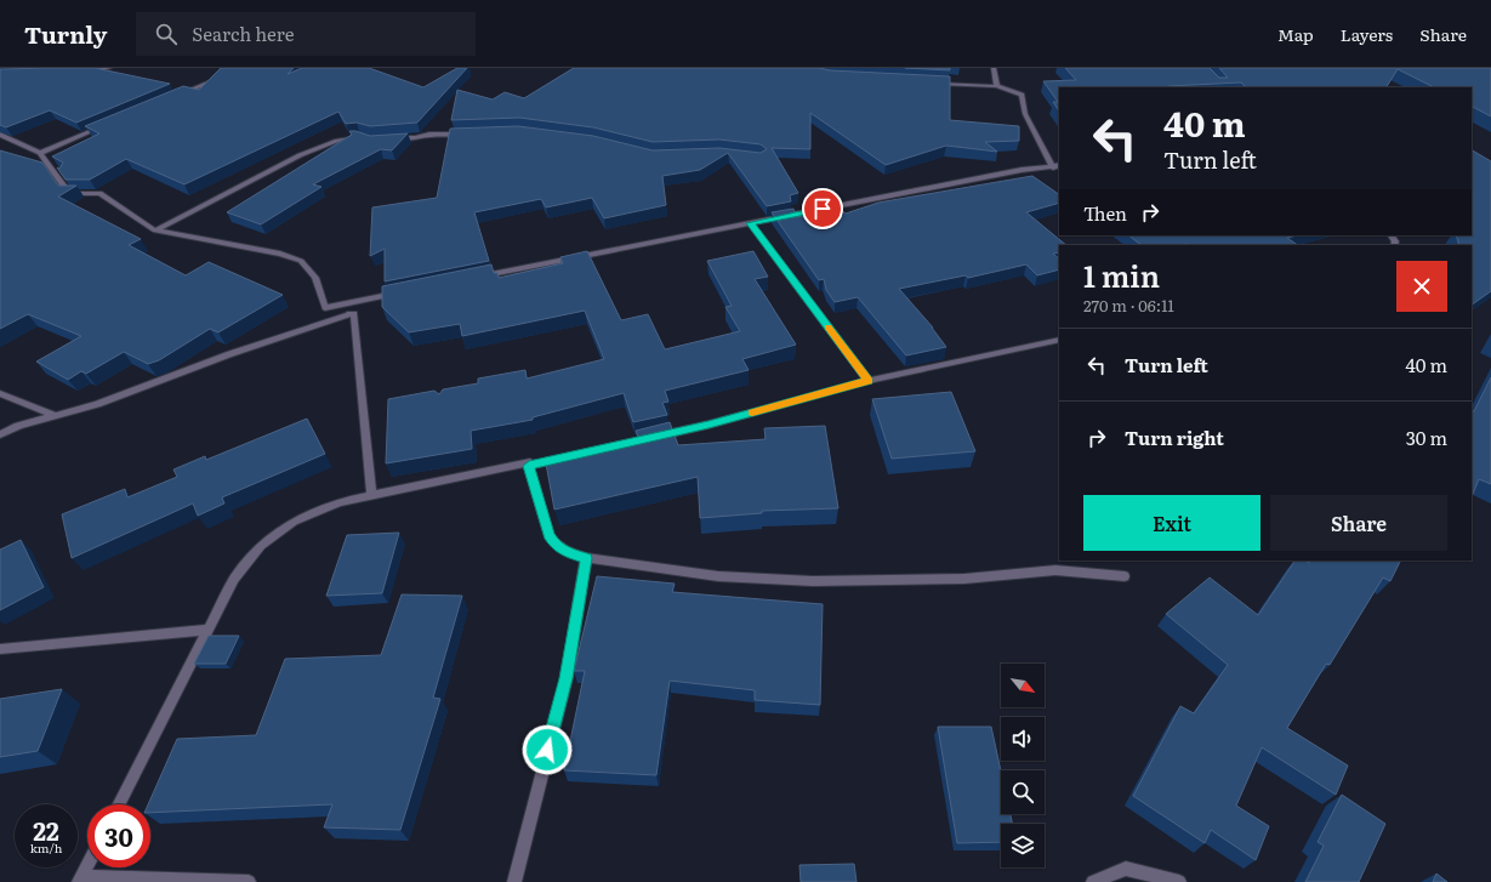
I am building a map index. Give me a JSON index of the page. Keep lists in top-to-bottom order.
{
  "north": "bottom right",
  "page": {
    "header": "Turnly",
    "search": "Search here",
    "nav": ["Map", "Layers", "Share"],
    "turn": ["40 m", "Turn left"],
    "then": "Then",
    "heading": ["1 min", "270 m · 06:11"],
    "list": [
      {
        "name": "Turn left",
        "value": "40 m"
      },
      {
        "name": "Turn right",
        "value": "30 m"
      }
    ],
    "buttons": ["Exit", "Share"],
    "speed": "22 km/h",
    "limit": "30"
  }
}
